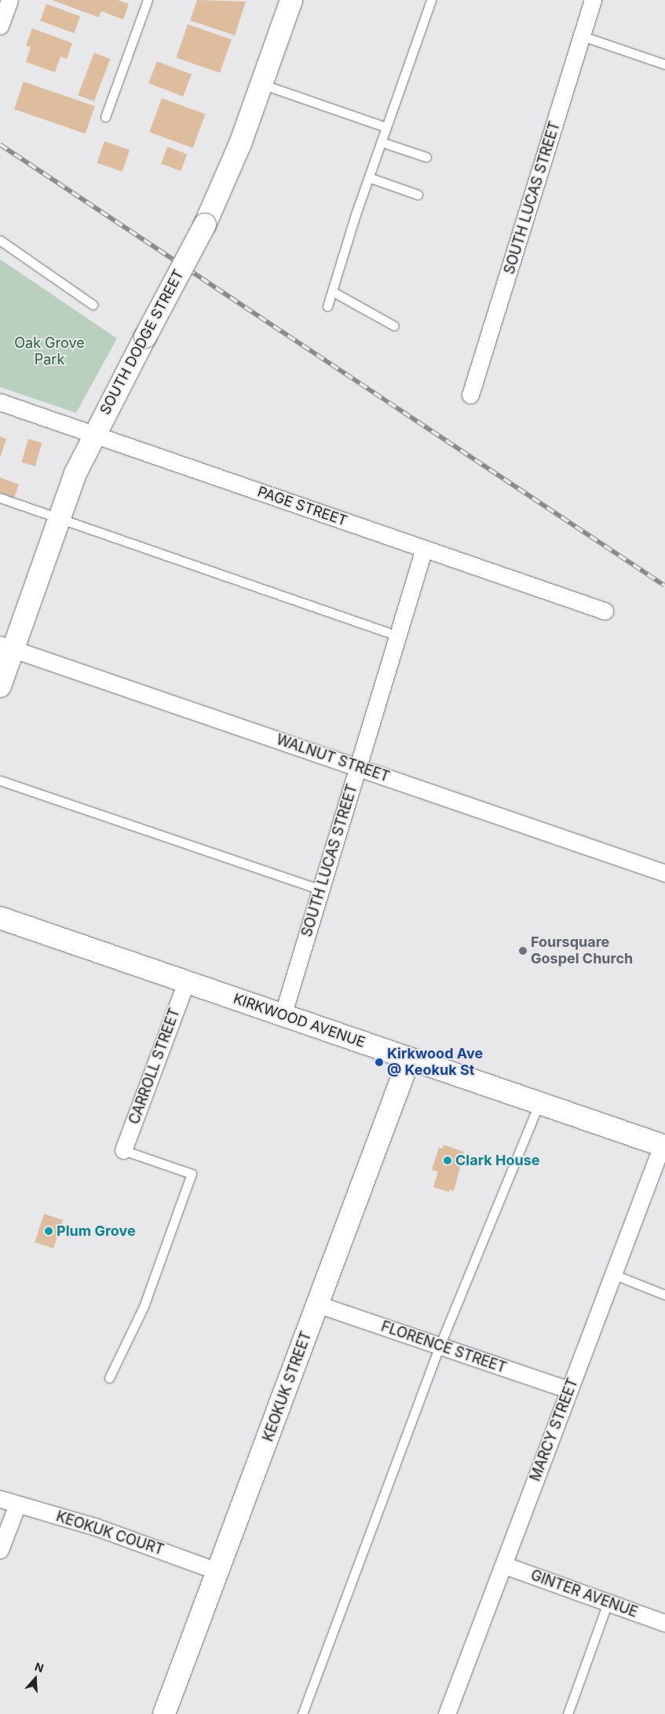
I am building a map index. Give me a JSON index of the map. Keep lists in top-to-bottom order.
{
  "streets": {
    "main road": ["SOUTH DODGE STREET", "KIRKWOOD AVENUE", "KEOKUK STREET"],
    "street": [
      "SOUTH LUCAS STREET",
      "PAGE STREET",
      "WALNUT STREET",
      "CARROLL STREET",
      "FLORENCE STREET",
      "MARCY STREET",
      "KEOKUK COURT",
      "GINTER AVENUE"
    ]
  },
  "crossings": [
    ["SOUTH LUCAS STREET", "PAGE STREET"],
    ["SOUTH LUCAS STREET", "WALNUT STREET"],
    ["SOUTH LUCAS STREET", "KIRKWOOD AVENUE"],
    ["SOUTH DODGE STREET", "PAGE STREET"],
    ["SOUTH DODGE STREET", "WALNUT STREET"],
    ["KIRKWOOD AVENUE", "CARROLL STREET"],
    ["KIRKWOOD AVENUE", "KEOKUK STREET"],
    ["KIRKWOOD AVENUE", "MARCY STREET"],
    ["FLORENCE STREET", "KEOKUK STREET"],
    ["FLORENCE STREET", "MARCY STREET"],
    ["KEOKUK STREET", "KEOKUK COURT"],
    ["MARCY STREET", "GINTER AVENUE"]
  ],
  "parks": ["Oak Grove Park"],
  "places": [
    "Foursquare Gospel Church",
    "Kirkwood Ave @ Keokuk St",
    "Clark House",
    "Plum Grove"
  ],
  "north": "top"
}
